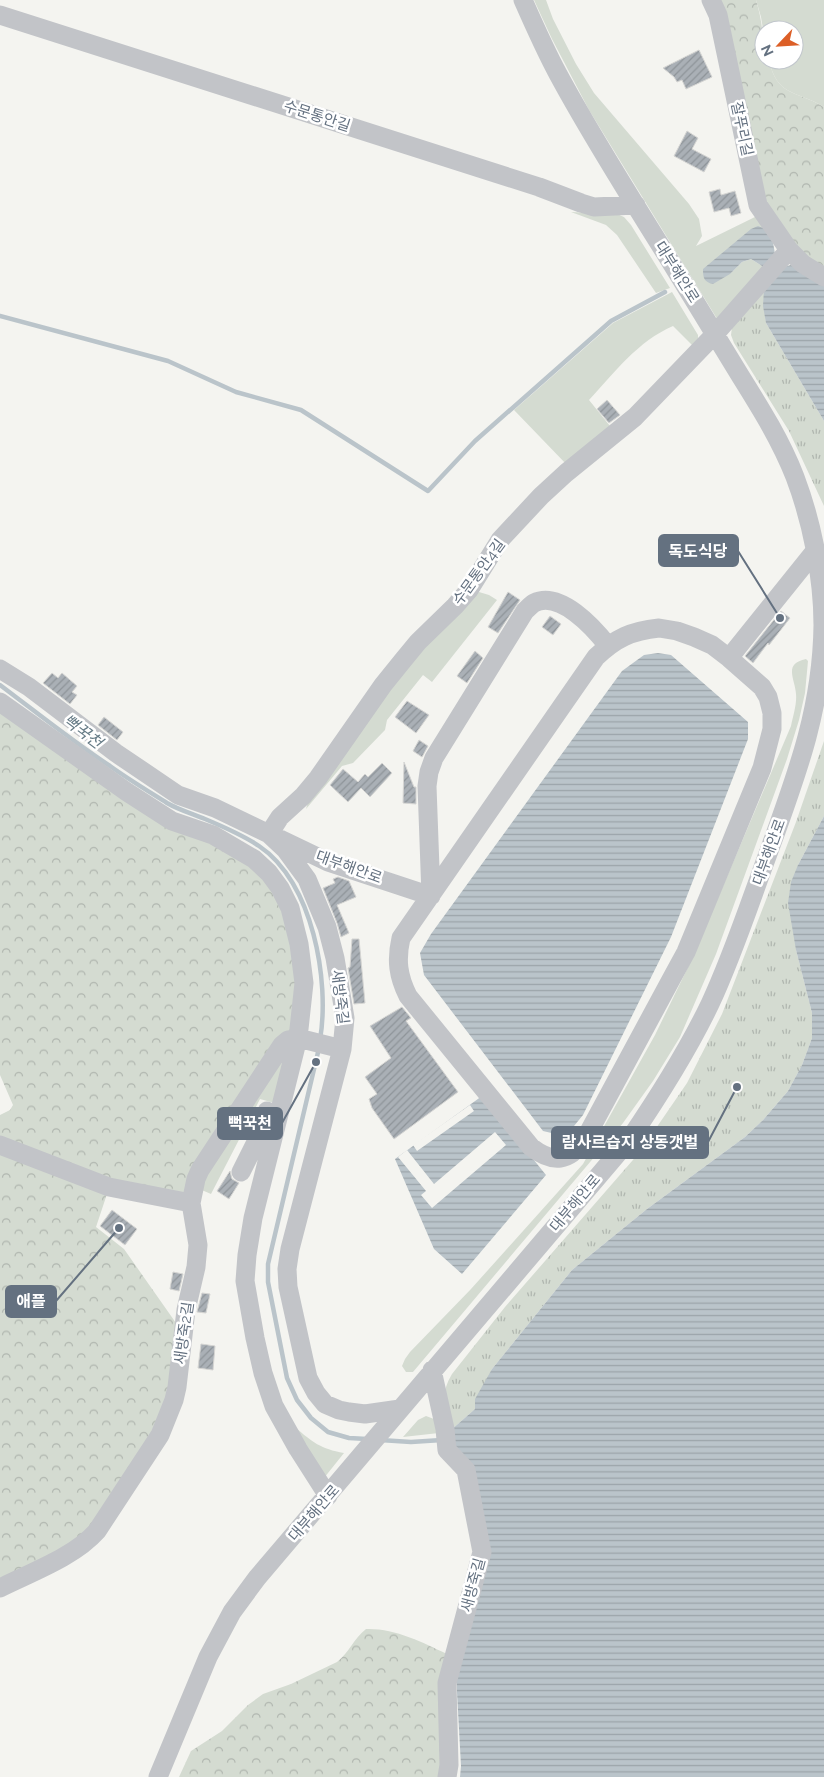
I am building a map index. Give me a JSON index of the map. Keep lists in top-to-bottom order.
{
  "streets": {
    "street": [
      "수문통안길",
      "잘푸리길",
      "대부해안로",
      "수문통안4길",
      "새방죽길",
      "새방죽2길"
    ]
  },
  "crossings": [
    ["수문통안길", "대부해안로"],
    ["대부해안로", "수문통안4길"],
    ["대부해안로", "새방죽길"],
    ["수문통안4길", "새방죽길"]
  ],
  "water": ["뻑꾹천"],
  "places": [
    "독도식당",
    "뻑꾹천",
    "람사르습지 상동갯벌",
    "애플"
  ],
  "north": "bottom left"
}
